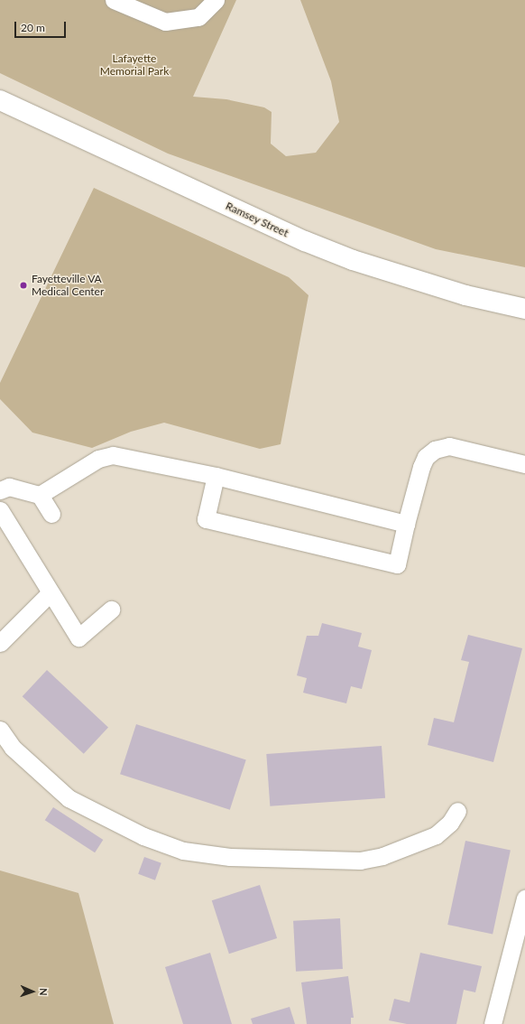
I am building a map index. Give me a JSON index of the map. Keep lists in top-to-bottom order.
{
  "streets": {
    "main road": ["Ramsey Street"]
  },
  "parks": ["Lafayette Memorial Park"],
  "places": ["Fayetteville VA Medical Center"],
  "scale_bar": "20 m",
  "north": "right"
}
